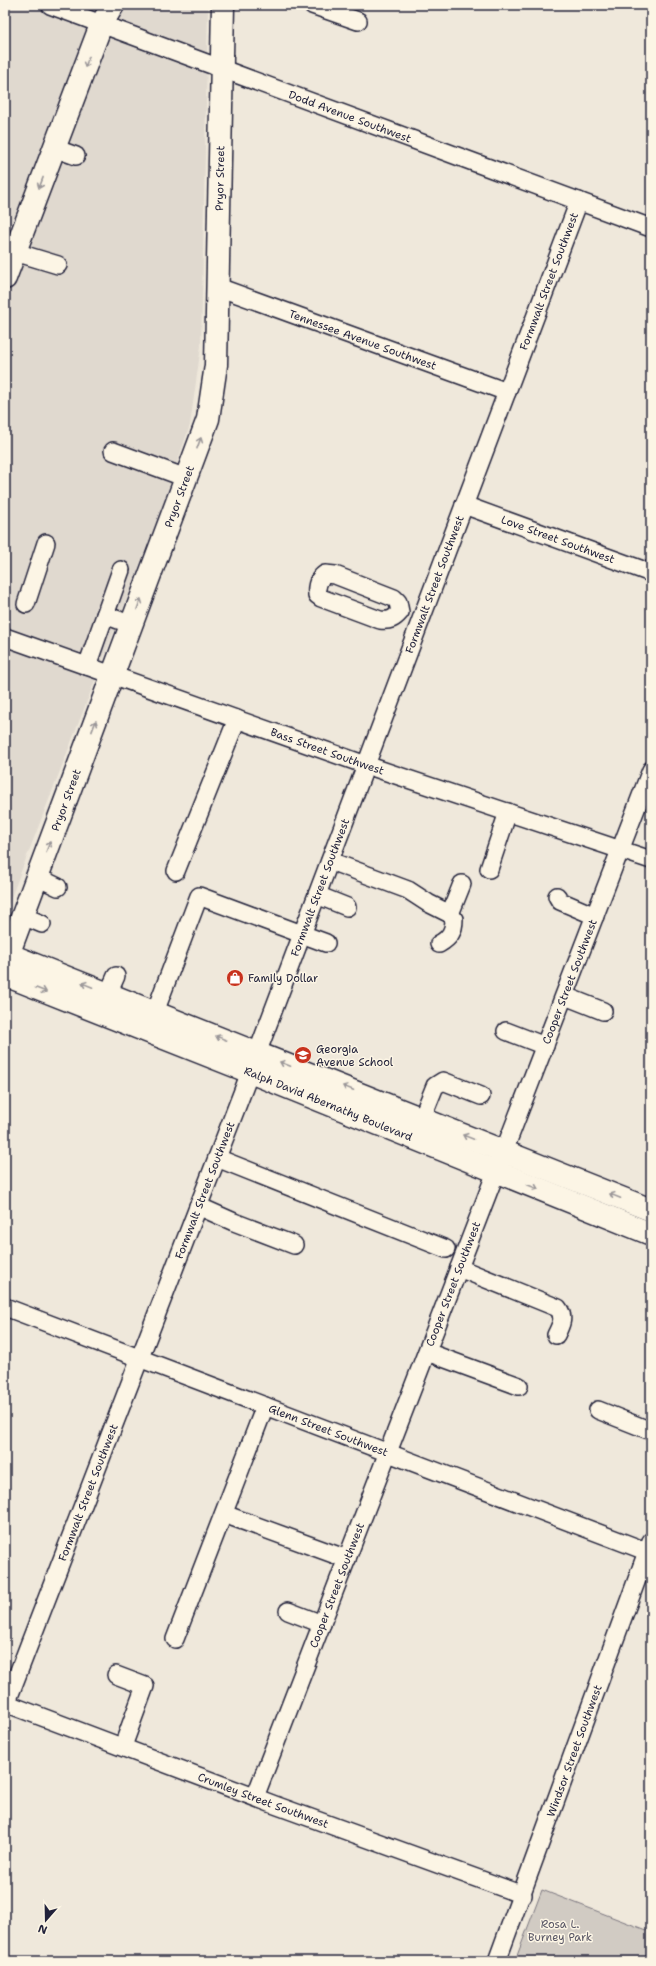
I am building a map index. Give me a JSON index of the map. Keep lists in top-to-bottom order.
{
  "streets": {
    "main road": ["Pryor Street", "Ralph David Abernathy Boulevard"],
    "street": [
      "Dodd Avenue Southwest",
      "Formwalt Street Southwest",
      "Tennessee Avenue Southwest",
      "Love Street Southwest",
      "Bass Street Southwest",
      "Cooper Street Southwest",
      "Glenn Street Southwest",
      "Windsor Street Southwest",
      "Crumley Street Southwest"
    ]
  },
  "crossings": [
    ["Dodd Avenue Southwest", "Pryor Street"],
    ["Dodd Avenue Southwest", "Formwalt Street Southwest"],
    ["Pryor Street", "Tennessee Avenue Southwest"],
    ["Pryor Street", "Bass Street Southwest"],
    ["Pryor Street", "Ralph David Abernathy Boulevard"],
    ["Formwalt Street Southwest", "Tennessee Avenue Southwest"],
    ["Formwalt Street Southwest", "Love Street Southwest"],
    ["Formwalt Street Southwest", "Bass Street Southwest"],
    ["Formwalt Street Southwest", "Ralph David Abernathy Boulevard"],
    ["Formwalt Street Southwest", "Glenn Street Southwest"],
    ["Formwalt Street Southwest", "Crumley Street Southwest"],
    ["Bass Street Southwest", "Cooper Street Southwest"],
    ["Cooper Street Southwest", "Ralph David Abernathy Boulevard"],
    ["Cooper Street Southwest", "Glenn Street Southwest"],
    ["Cooper Street Southwest", "Crumley Street Southwest"],
    ["Glenn Street Southwest", "Windsor Street Southwest"],
    ["Windsor Street Southwest", "Crumley Street Southwest"]
  ],
  "one_way": ["Pryor Street"],
  "parks": ["Rosa L. Burney Park"],
  "places": {
    "shop": ["Family Dollar"],
    "school or university": ["Georgia Avenue School"]
  },
  "north": "bottom"
}
